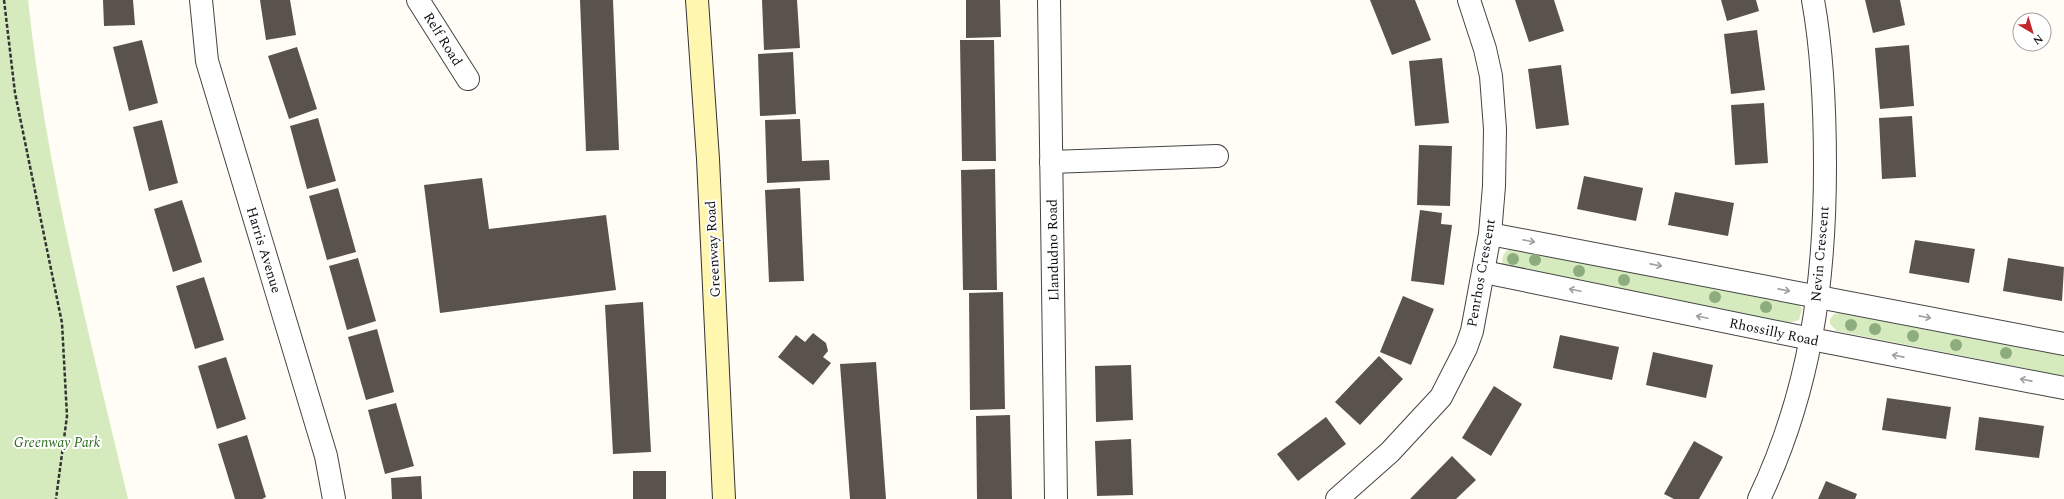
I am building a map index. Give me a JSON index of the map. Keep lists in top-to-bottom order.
{
  "streets": {
    "street": [
      "Relf Road",
      "Greenway Road",
      "Harris Avenue",
      "Llandudno Road",
      "Nevin Crescent",
      "Penrhos Crescent",
      "Rhossilly Road"
    ]
  },
  "crossings": [
    ["Nevin Crescent", "Rhossilly Road"],
    ["Penrhos Crescent", "Rhossilly Road"]
  ],
  "parks": ["Greenway Park"],
  "north": "bottom right"
}
